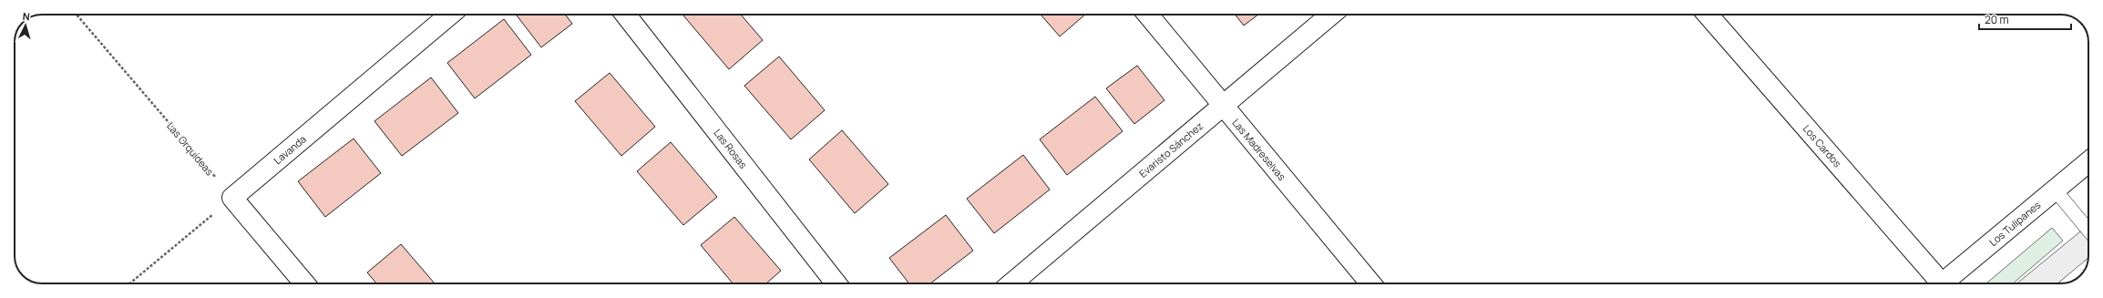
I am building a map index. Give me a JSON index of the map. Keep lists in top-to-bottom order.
{
  "streets": {
    "street": [
      "Los Cardos",
      "Las Rosas",
      "Lavanda",
      "Evaristo Sánchez",
      "Las Madreselvas",
      "Los Tulipanes"
    ],
    "path": ["Las Orquídeas"]
  },
  "crossings": [
    ["Las Orquídeas", "Lavanda"],
    ["Evaristo Sánchez", "Las Madreselvas"]
  ],
  "scale_bar": "20 m",
  "north": "top"
}
